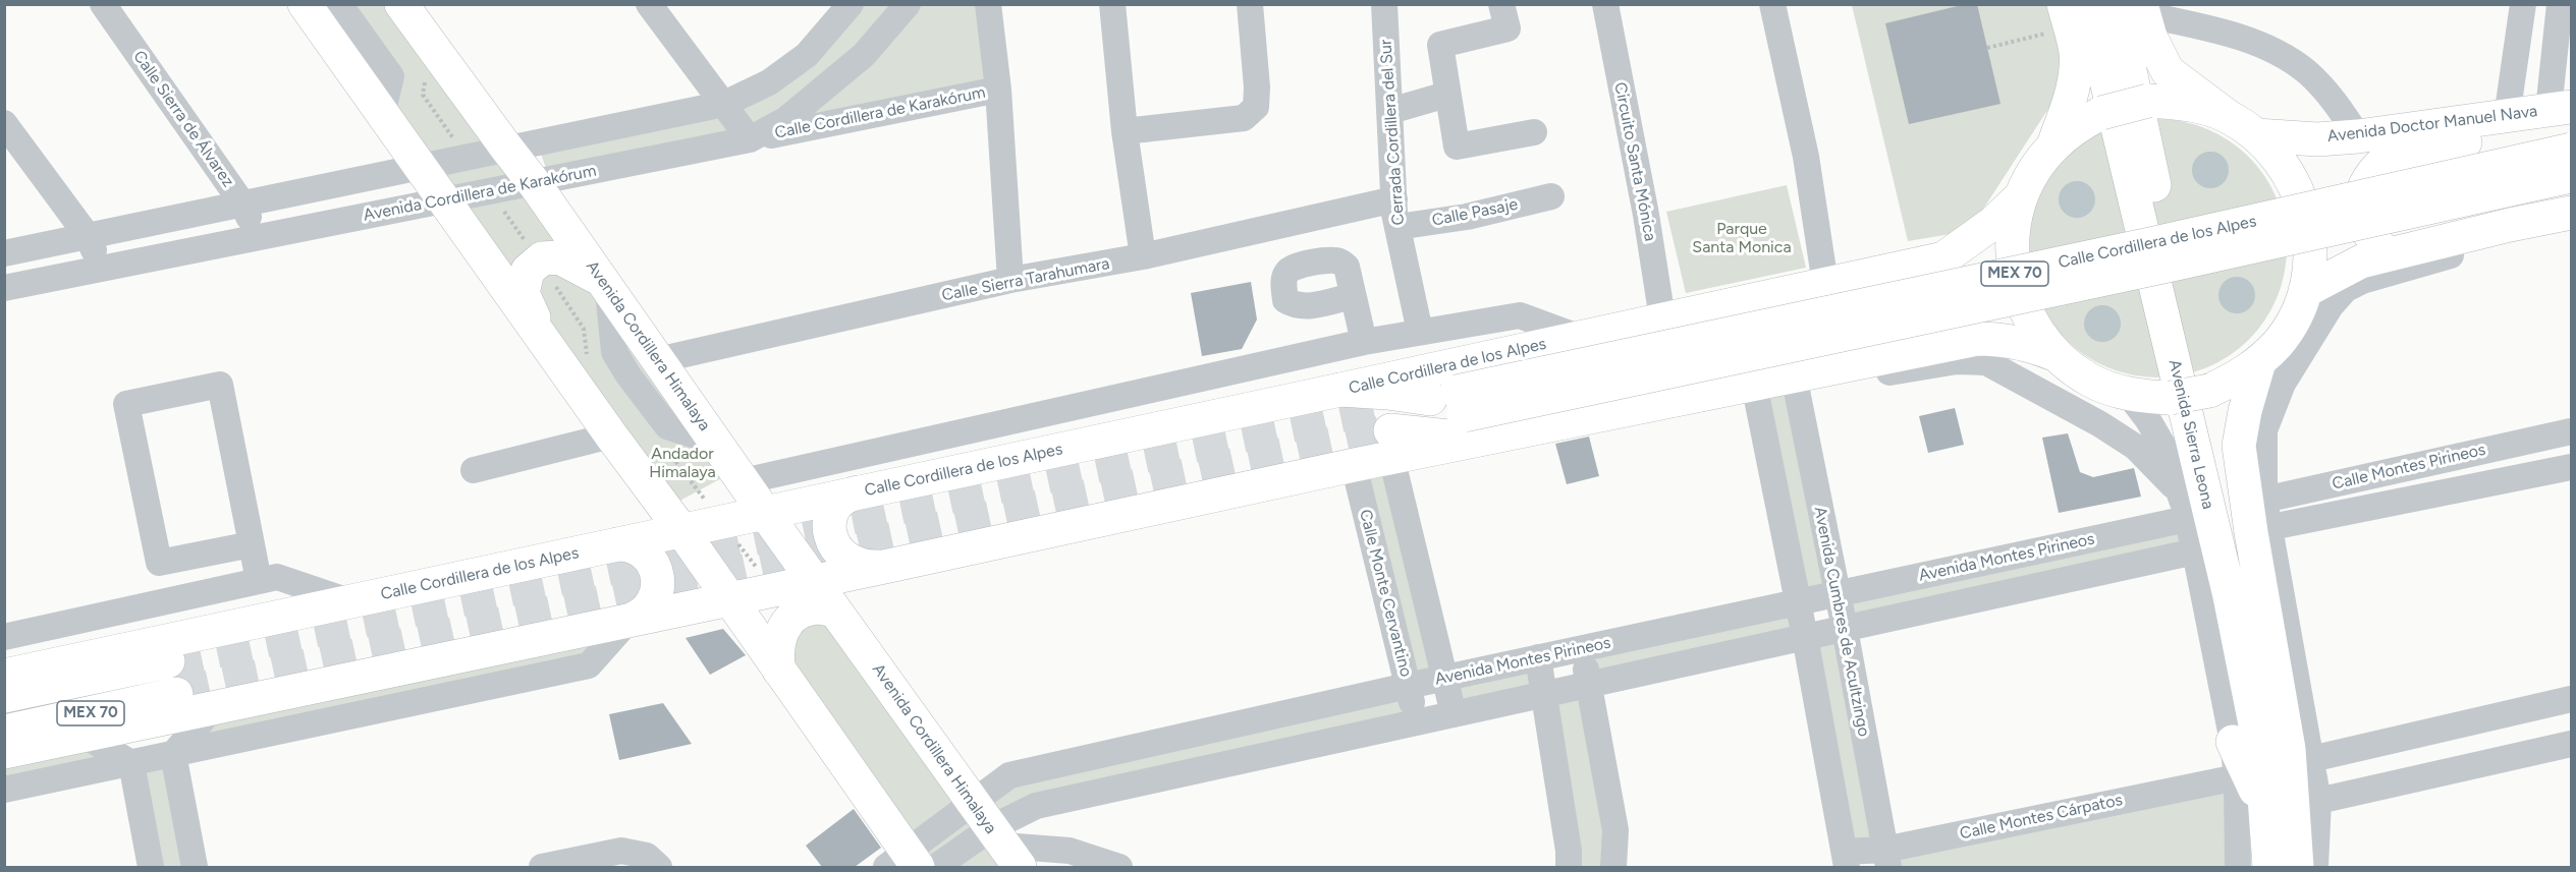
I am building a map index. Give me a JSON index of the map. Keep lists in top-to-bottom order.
{
  "streets": {
    "main road": [
      "Avenida Doctor Manuel Nava",
      "Calle Cordillera de los Alpes",
      "MEX 70",
      "Avenida Cordillera Himalaya",
      "Avenida Sierra Leona"
    ],
    "street": [
      "Calle Cordillera de Karakórum",
      "Calle Sierra de Álvarez",
      "Cerrada Cordillera del Sur",
      "Circuito Santa Mónica",
      "Avenida Cordillera de Karakórum",
      "Calle Pasaje",
      "Calle Sierra Tarahumara",
      "Calle Montes Pirineos",
      "Avenida Montes Pirineos",
      "Calle Monte Cervantino",
      "Avenida Cumbres de Acultzingo",
      "Calle Montes Cárpatos"
    ]
  },
  "crossings": [
    ["Calle Cordillera de Karakórum", "Avenida Cordillera de Karakórum"],
    ["Calle Sierra de Álvarez", "Avenida Cordillera de Karakórum"],
    ["Cerrada Cordillera del Sur", "Calle Pasaje"],
    ["Cerrada Cordillera del Sur", "Calle Cordillera de los Alpes"],
    ["Cerrada Cordillera del Sur", "Calle Sierra Tarahumara"],
    ["Circuito Santa Mónica", "Calle Cordillera de los Alpes"],
    ["Avenida Cordillera de Karakórum", "Avenida Cordillera Himalaya"],
    ["Calle Cordillera de los Alpes", "Avenida Cordillera Himalaya"],
    ["Calle Cordillera de los Alpes", "Avenida Sierra Leona"],
    ["Calle Cordillera de los Alpes", "Avenida Montes Pirineos"],
    ["Calle Cordillera de los Alpes", "Calle Monte Cervantino"],
    ["Calle Cordillera de los Alpes", "Avenida Cumbres de Acultzingo"],
    ["Calle Sierra Tarahumara", "Avenida Cordillera Himalaya"],
    ["Avenida Cordillera Himalaya", "Avenida Montes Pirineos"],
    ["Avenida Sierra Leona", "Avenida Montes Pirineos"],
    ["Avenida Sierra Leona", "Calle Montes Cárpatos"],
    ["Avenida Montes Pirineos", "Calle Monte Cervantino"],
    ["Avenida Montes Pirineos", "Avenida Cumbres de Acultzingo"],
    ["Avenida Cumbres de Acultzingo", "Calle Montes Cárpatos"]
  ],
  "parks": ["Parque Santa Monica", "Andador Himalaya"]
}
